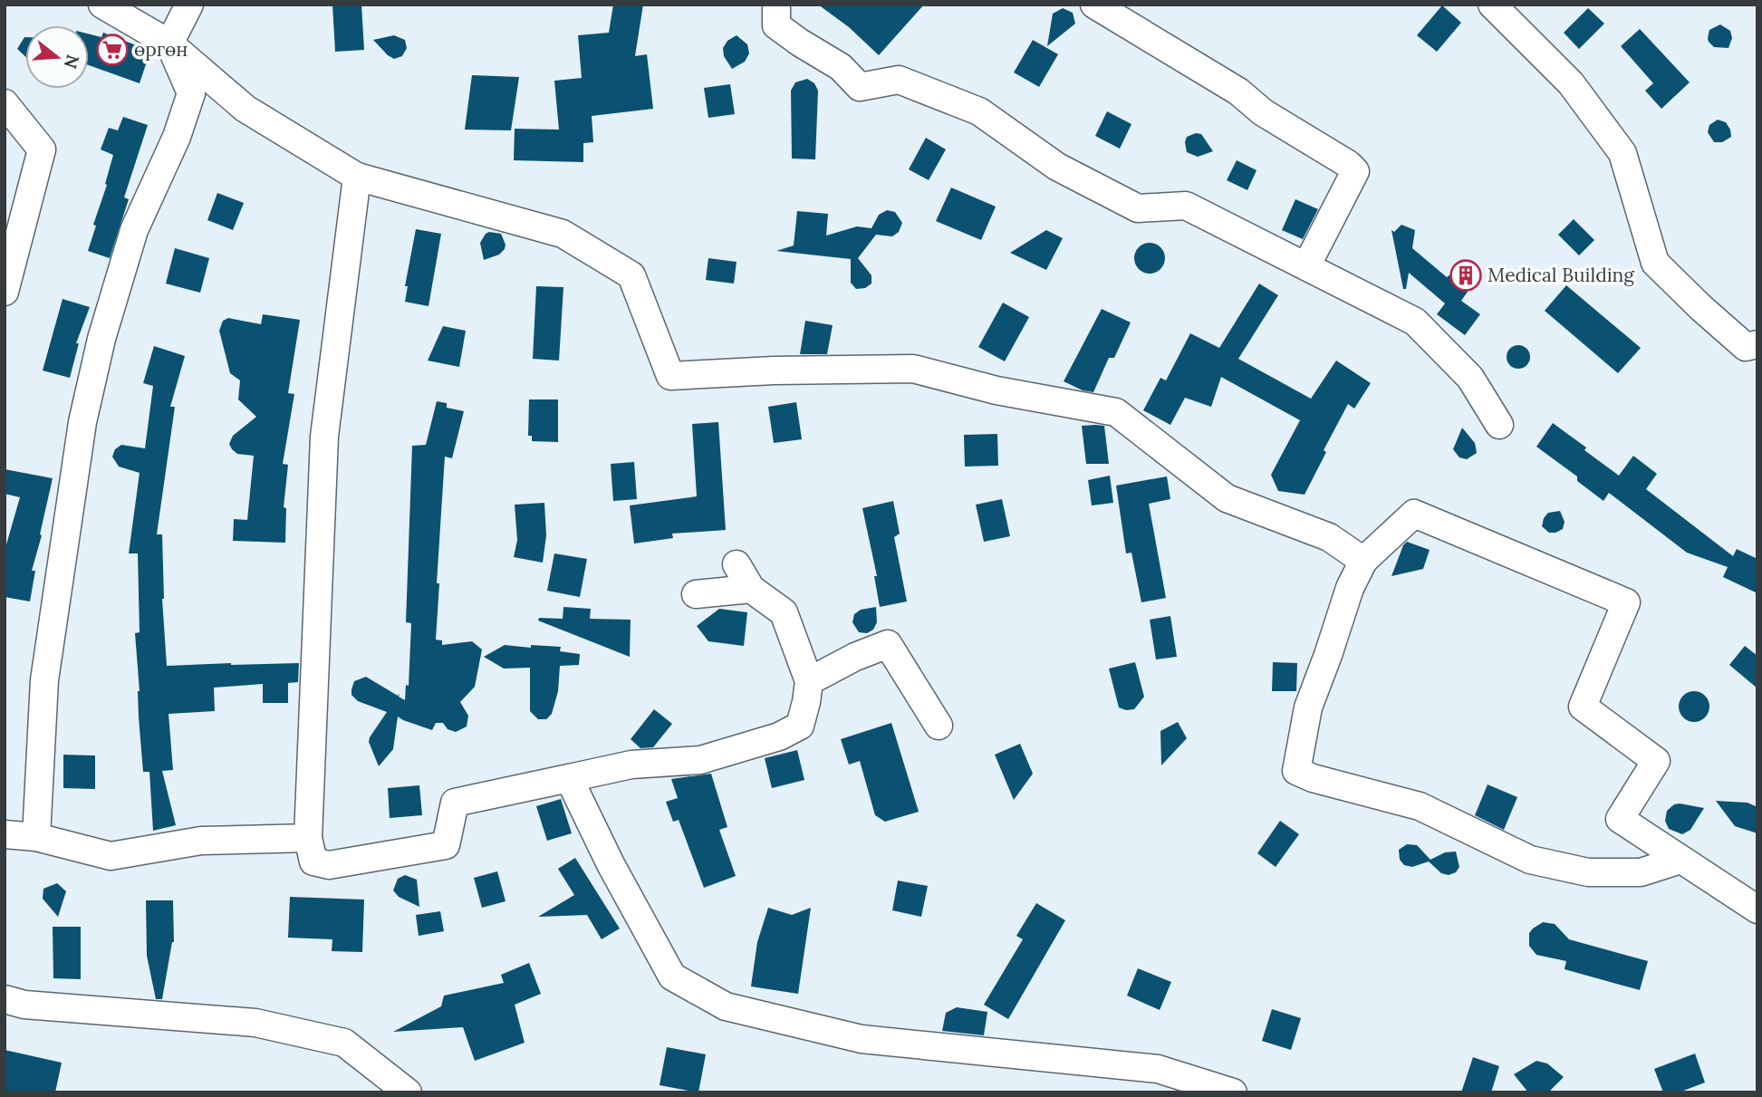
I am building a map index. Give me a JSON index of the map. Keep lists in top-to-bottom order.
{
  "places": {
    "supermarket": ["өргөн"],
    "building": ["Medical Building"]
  },
  "north": "right"
}
